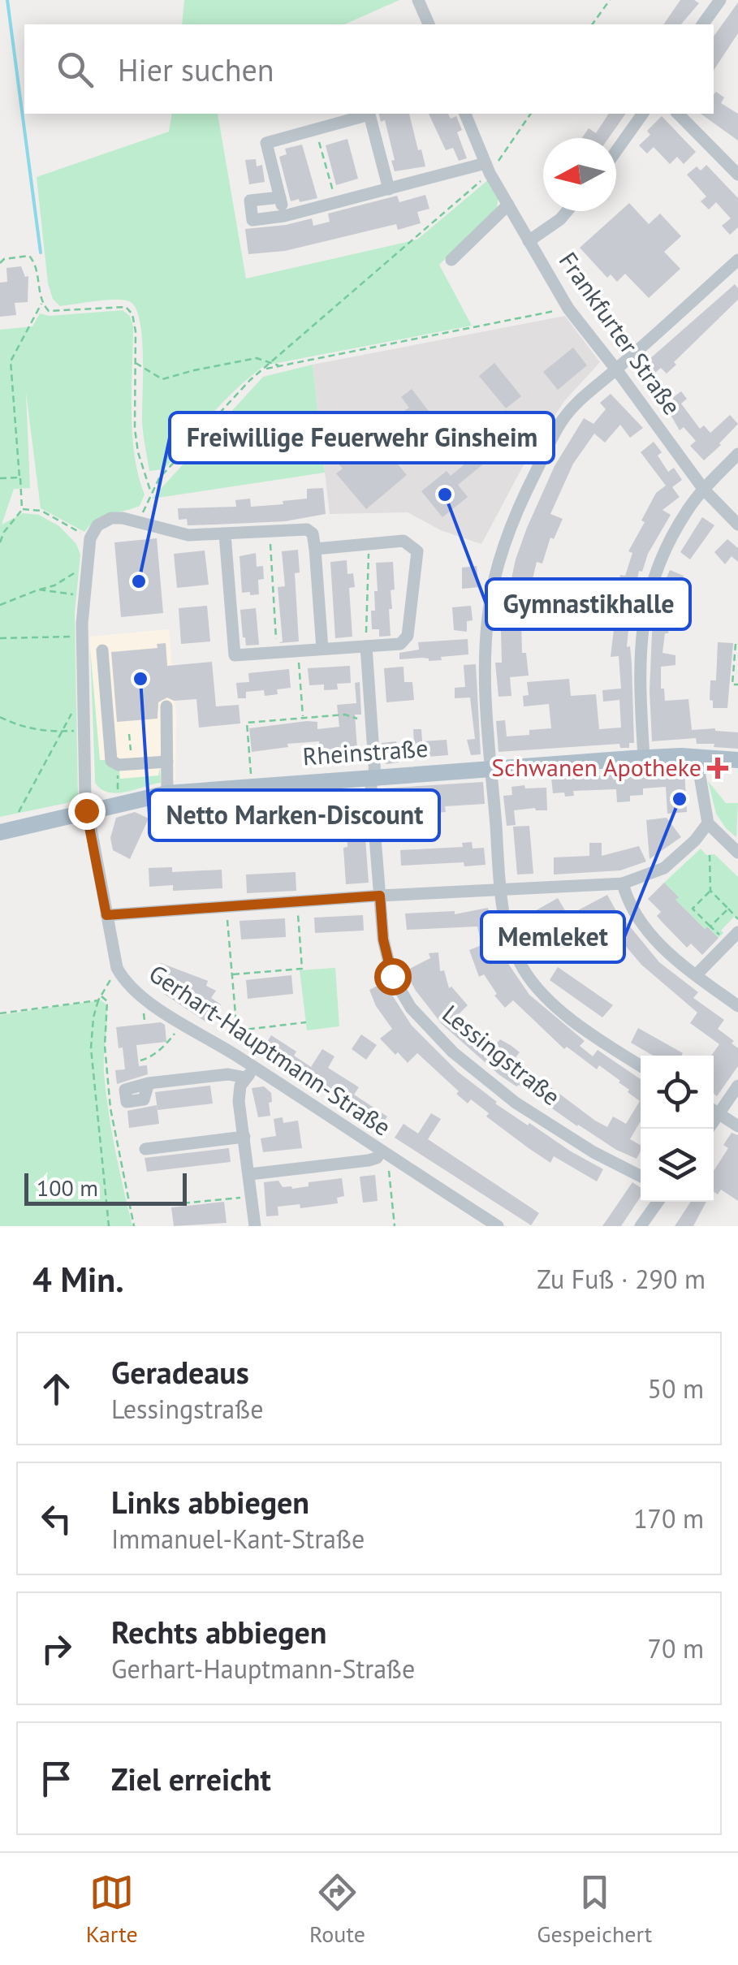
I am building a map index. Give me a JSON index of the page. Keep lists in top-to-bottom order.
{
  "streets": {
    "main road": ["Rheinstraße"],
    "street": ["Frankfurter Straße", "Gerhart-Hauptmann-Straße", "Lessingstraße"]
  },
  "crossings": [
    ["Rheinstraße", "Gerhart-Hauptmann-Straße"],
    ["Rheinstraße", "Lessingstraße"]
  ],
  "places": {
    "other": [
      "Gymnastikhalle",
      "Freiwillige Feuerwehr Ginsheim",
      "Netto Marken-Discount",
      "Memleket"
    ],
    "health": ["Schwanen Apotheke"]
  },
  "scale_bar": "100 m",
  "north": "left",
  "page": {
    "search": "Hier suchen",
    "scale": "100 m",
    "heading": ["4 Min.", "Zu Fuß · 290 m"],
    "list": [
      ["Geradeaus", "Lessingstraße", "50 m"],
      ["Links abbiegen", "Immanuel-Kant-Straße", "170 m"],
      ["Rechts abbiegen", "Gerhart-Hauptmann-Straße", "70 m"],
      "Ziel erreicht"
    ],
    "nav": ["Karte", "Route", "Gespeichert"]
  }
}
